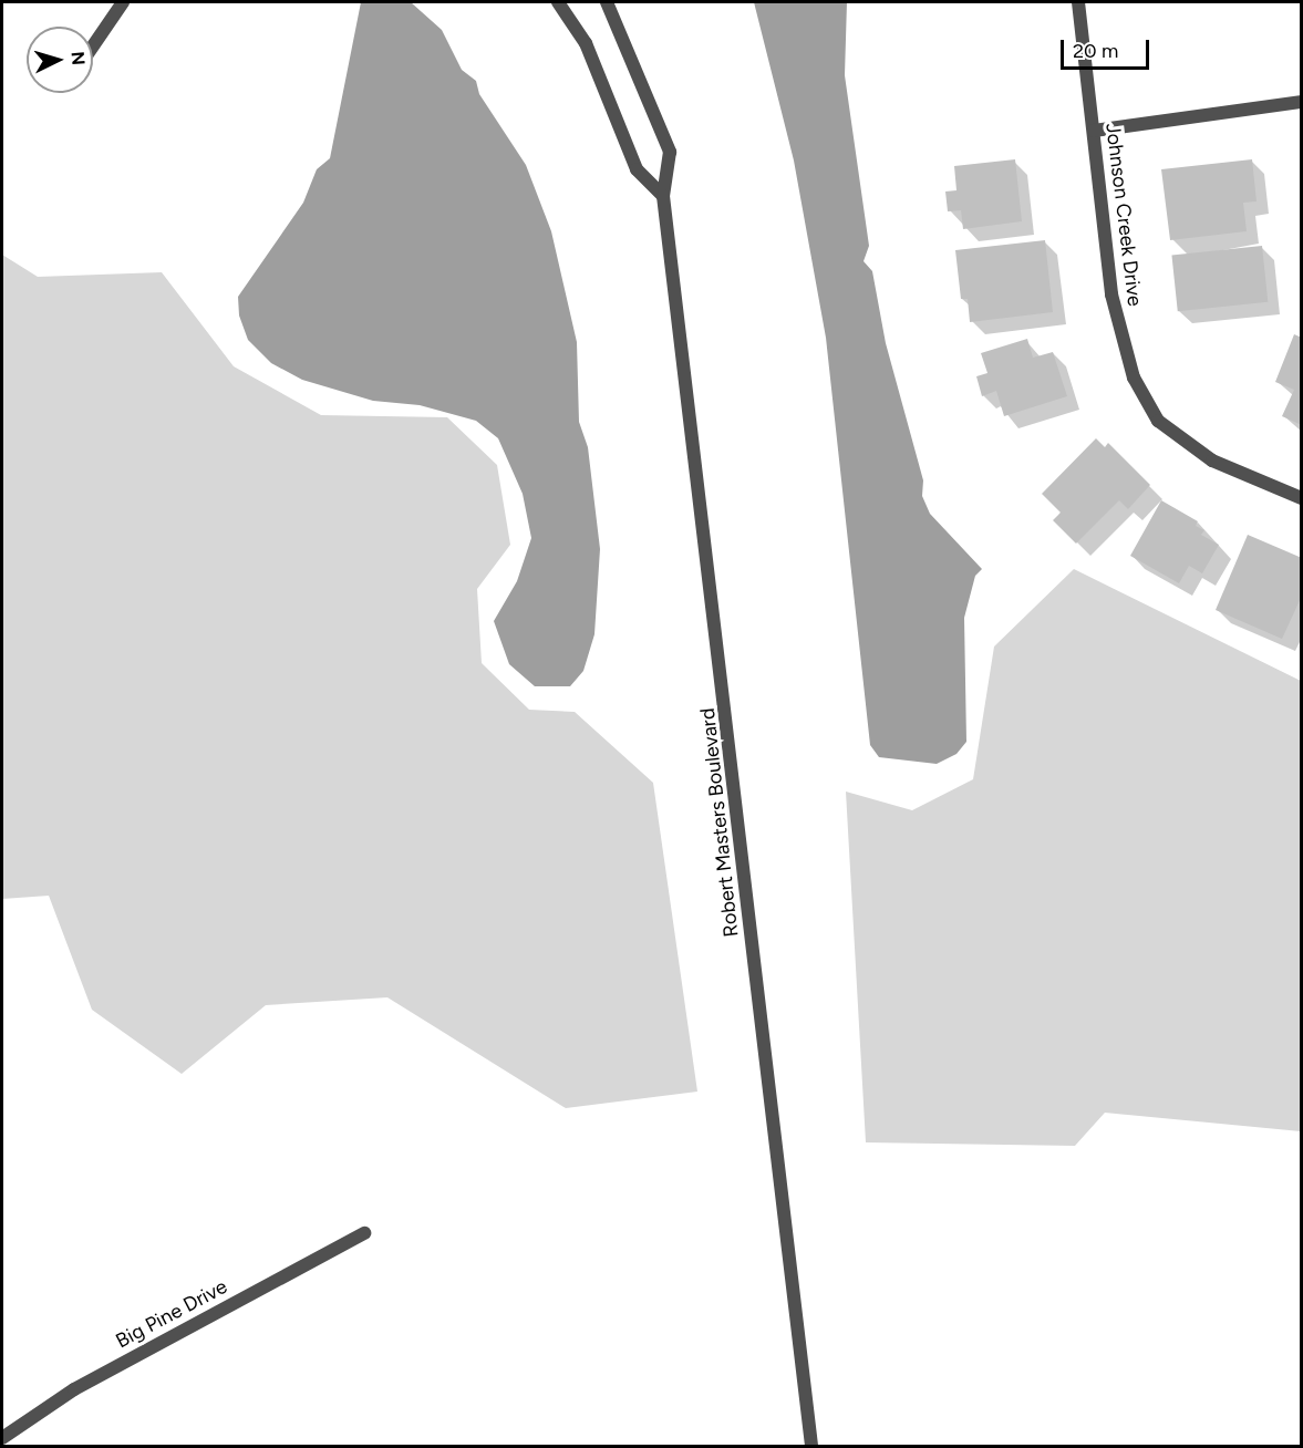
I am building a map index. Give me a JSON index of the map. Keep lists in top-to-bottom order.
{
  "streets": {
    "street": ["Johnson Creek Drive", "Robert Masters Boulevard", "Big Pine Drive"]
  },
  "scale_bar": "20 m",
  "north": "right"
}
